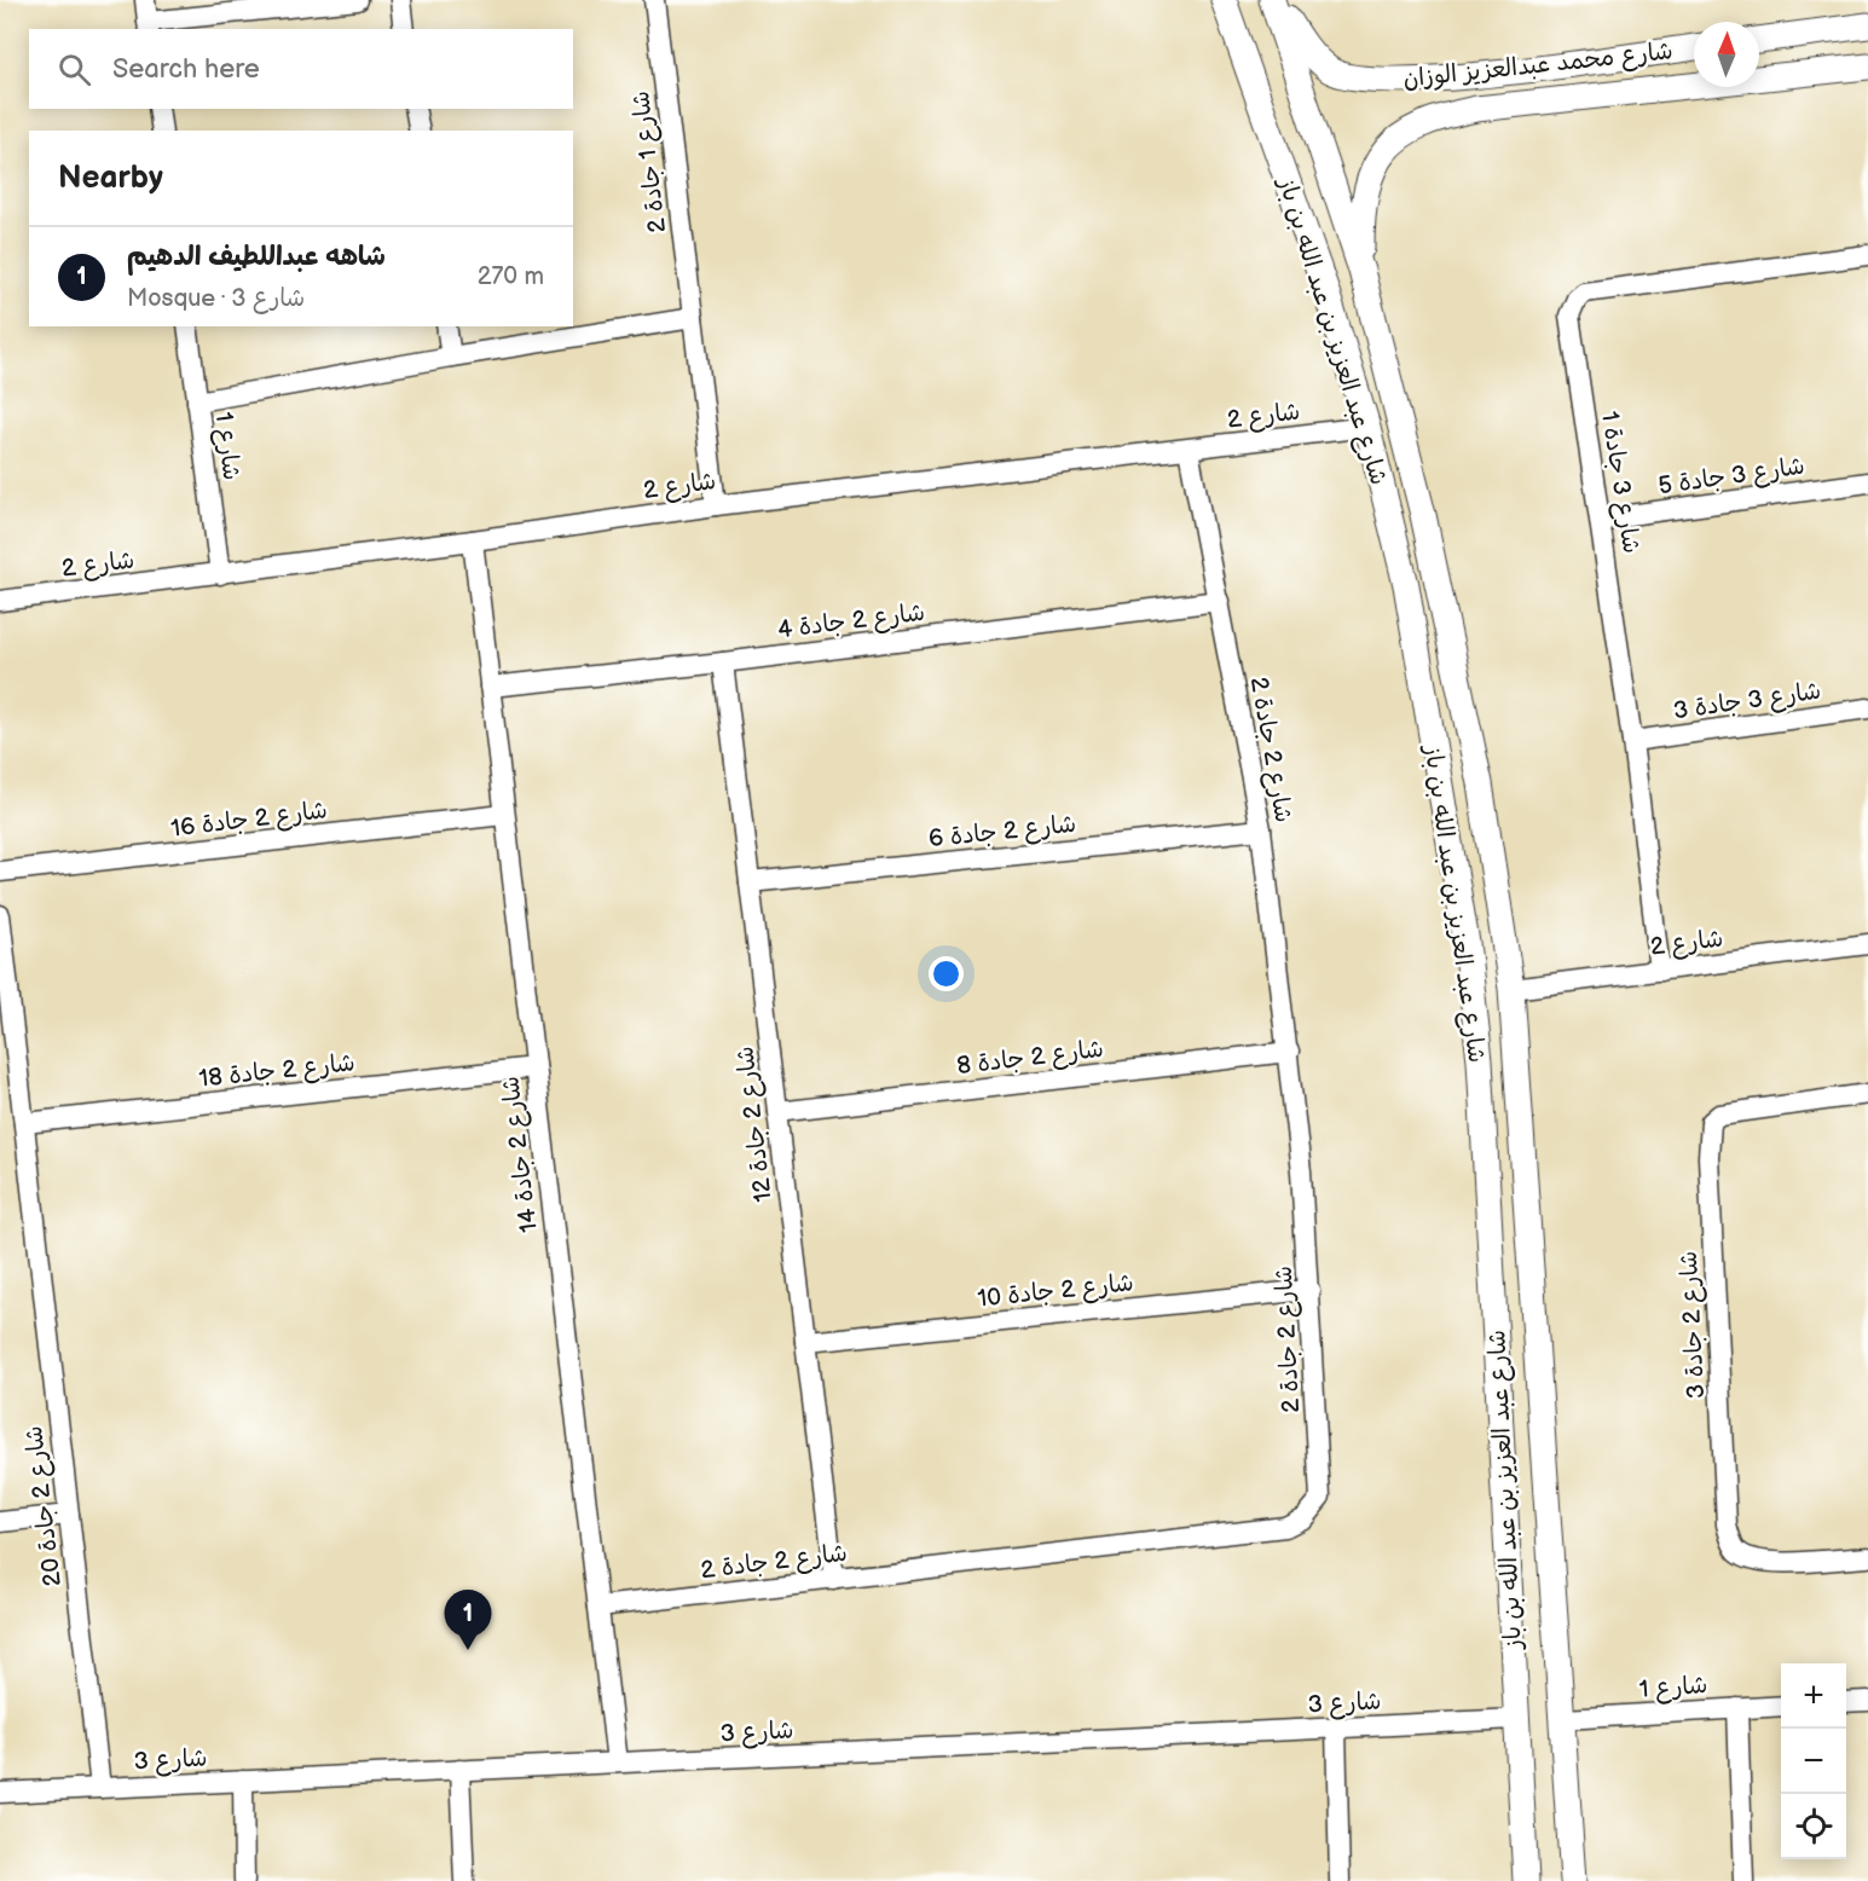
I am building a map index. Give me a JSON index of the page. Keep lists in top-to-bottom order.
{
  "streets": {
    "street": [
      "شارع محمد عبدالعزيز الوزان",
      "شارع 1 جادة 2",
      "شارع عبد العزيز بن عبد الله بن باز",
      "شارع 2",
      "شارع 1",
      "شارع 3 جادة 5",
      "شارع 3 جادة 1",
      "شارع 2 جادة 4",
      "شارع 3 جادة 3",
      "شارع 2 جادة 2",
      "شارع 2 جادة 16",
      "شارع 2 جادة 6",
      "شارع 2 جادة 8",
      "شارع 2 جادة 18",
      "شارع 2 جادة 12",
      "شارع 2 جادة 14",
      "شارع 2 جادة 10",
      "شارع 2 جادة 3",
      "شارع 2 جادة 20",
      "شارع 3"
    ]
  },
  "crossings": [
    ["شارع محمد عبدالعزيز الوزان", "شارع عبد العزيز بن عبد الله بن باز"],
    ["شارع 1 جادة 2", "شارع 2"],
    ["شارع عبد العزيز بن عبد الله بن باز", "شارع 2"],
    ["شارع عبد العزيز بن عبد الله بن باز", "شارع 1"],
    ["شارع عبد العزيز بن عبد الله بن باز", "شارع 3"],
    ["شارع 2", "شارع 1"],
    ["شارع 2", "شارع 3 جادة 1"],
    ["شارع 2", "شارع 2 جادة 2"],
    ["شارع 2", "شارع 2 جادة 14"],
    ["شارع 3 جادة 5", "شارع 3 جادة 1"],
    ["شارع 3 جادة 1", "شارع 3 جادة 3"],
    ["شارع 2 جادة 4", "شارع 2 جادة 2"],
    ["شارع 2 جادة 4", "شارع 2 جادة 12"],
    ["شارع 2 جادة 4", "شارع 2 جادة 14"],
    ["شارع 2 جادة 2", "شارع 2 جادة 6"],
    ["شارع 2 جادة 2", "شارع 2 جادة 8"],
    ["شارع 2 جادة 2", "شارع 2 جادة 12"],
    ["شارع 2 جادة 2", "شارع 2 جادة 14"],
    ["شارع 2 جادة 2", "شارع 2 جادة 10"],
    ["شارع 2 جادة 16", "شارع 2 جادة 14"],
    ["شارع 2 جادة 6", "شارع 2 جادة 12"],
    ["شارع 2 جادة 8", "شارع 2 جادة 12"],
    ["شارع 2 جادة 18", "شارع 2 جادة 14"],
    ["شارع 2 جادة 18", "شارع 2 جادة 20"],
    ["شارع 2 جادة 12", "شارع 2 جادة 10"],
    ["شارع 2 جادة 14", "شارع 3"],
    ["شارع 2 جادة 20", "شارع 3"]
  ],
  "north": "top",
  "page": {
    "search": "Search here",
    "heading": "Nearby",
    "list": [
      {
        "mark": "1",
        "name": "شاهه عبداللطيف الدهيم",
        "note": "Mosque · شارع 3",
        "value": "270 m"
      }
    ],
    "pins": "1",
    "map_buttons": ["+", "−"]
  }
}
